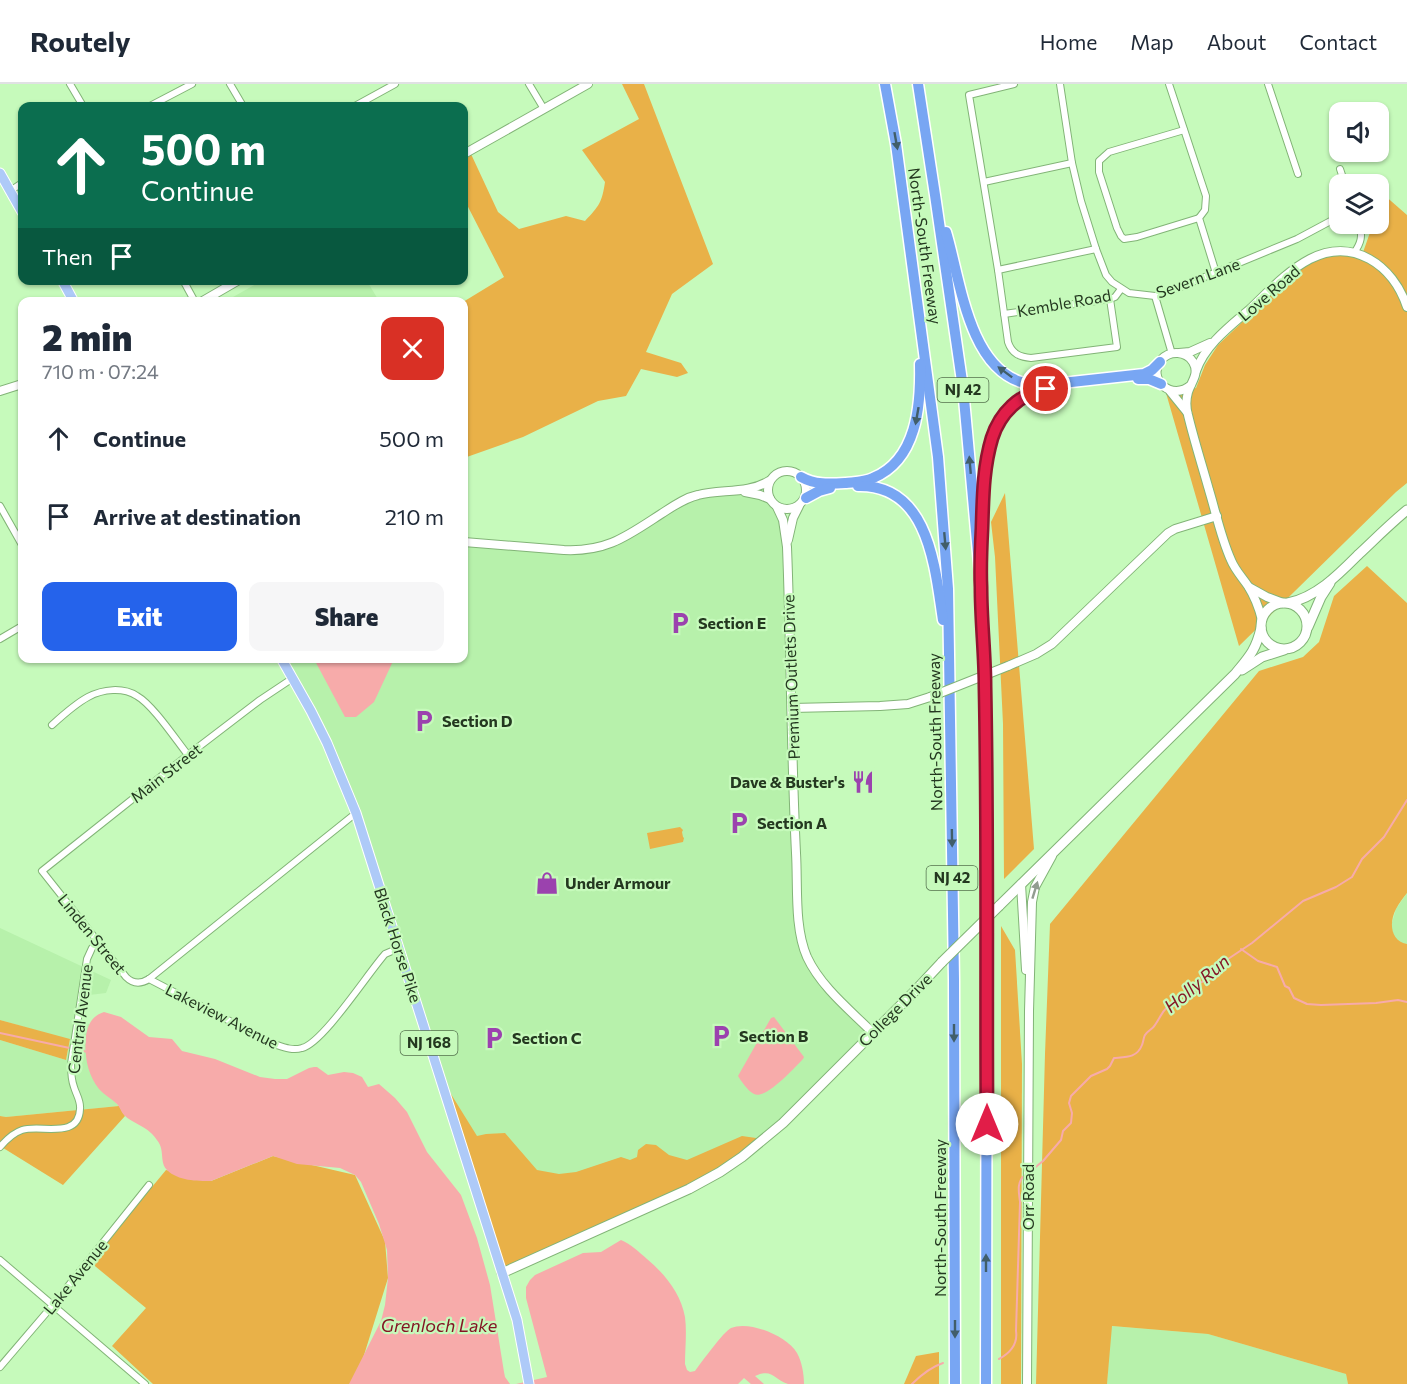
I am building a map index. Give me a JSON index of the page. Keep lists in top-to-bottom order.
{
  "streets": {
    "highway": ["North-South Freeway", "NJ 42"],
    "main road": ["Black Horse Pike", "College Drive", "NJ 168"],
    "street": [
      "Severn Lane",
      "Love Road",
      "Kemble Road",
      "Premium Outlets Drive",
      "Main Street",
      "Linden Street",
      "Lakeview Avenue",
      "Central Avenue",
      "Orr Road",
      "Lake Avenue"
    ]
  },
  "crossings": [
    ["Severn Lane", "Kemble Road"],
    ["Premium Outlets Drive", "College Drive"],
    ["Main Street", "Linden Street"],
    ["Main Street", "Black Horse Pike"],
    ["Linden Street", "Lakeview Avenue"],
    ["Linden Street", "Central Avenue"],
    ["Black Horse Pike", "College Drive"],
    ["Black Horse Pike", "Lakeview Avenue"],
    ["College Drive", "Orr Road"]
  ],
  "water": ["Holly Run", "Grenloch Lake"],
  "places": {
    "parking": [
      "Section E",
      "Section D",
      "Section A",
      "Section B",
      "Section C"
    ],
    "restaurant": ["Dave & Buster's"],
    "shop": ["Under Armour"]
  },
  "page": {
    "header": "Routely",
    "nav": [
      "Home",
      "Map",
      "About",
      "Contact"
    ],
    "turn": ["500 m", "Continue"],
    "then": "Then",
    "heading": ["2 min", "710 m · 07:24"],
    "list": [
      {
        "name": "Continue",
        "value": "500 m"
      },
      {
        "name": "Arrive at destination",
        "value": "210 m"
      }
    ],
    "buttons": ["Exit", "Share"]
  }
}
